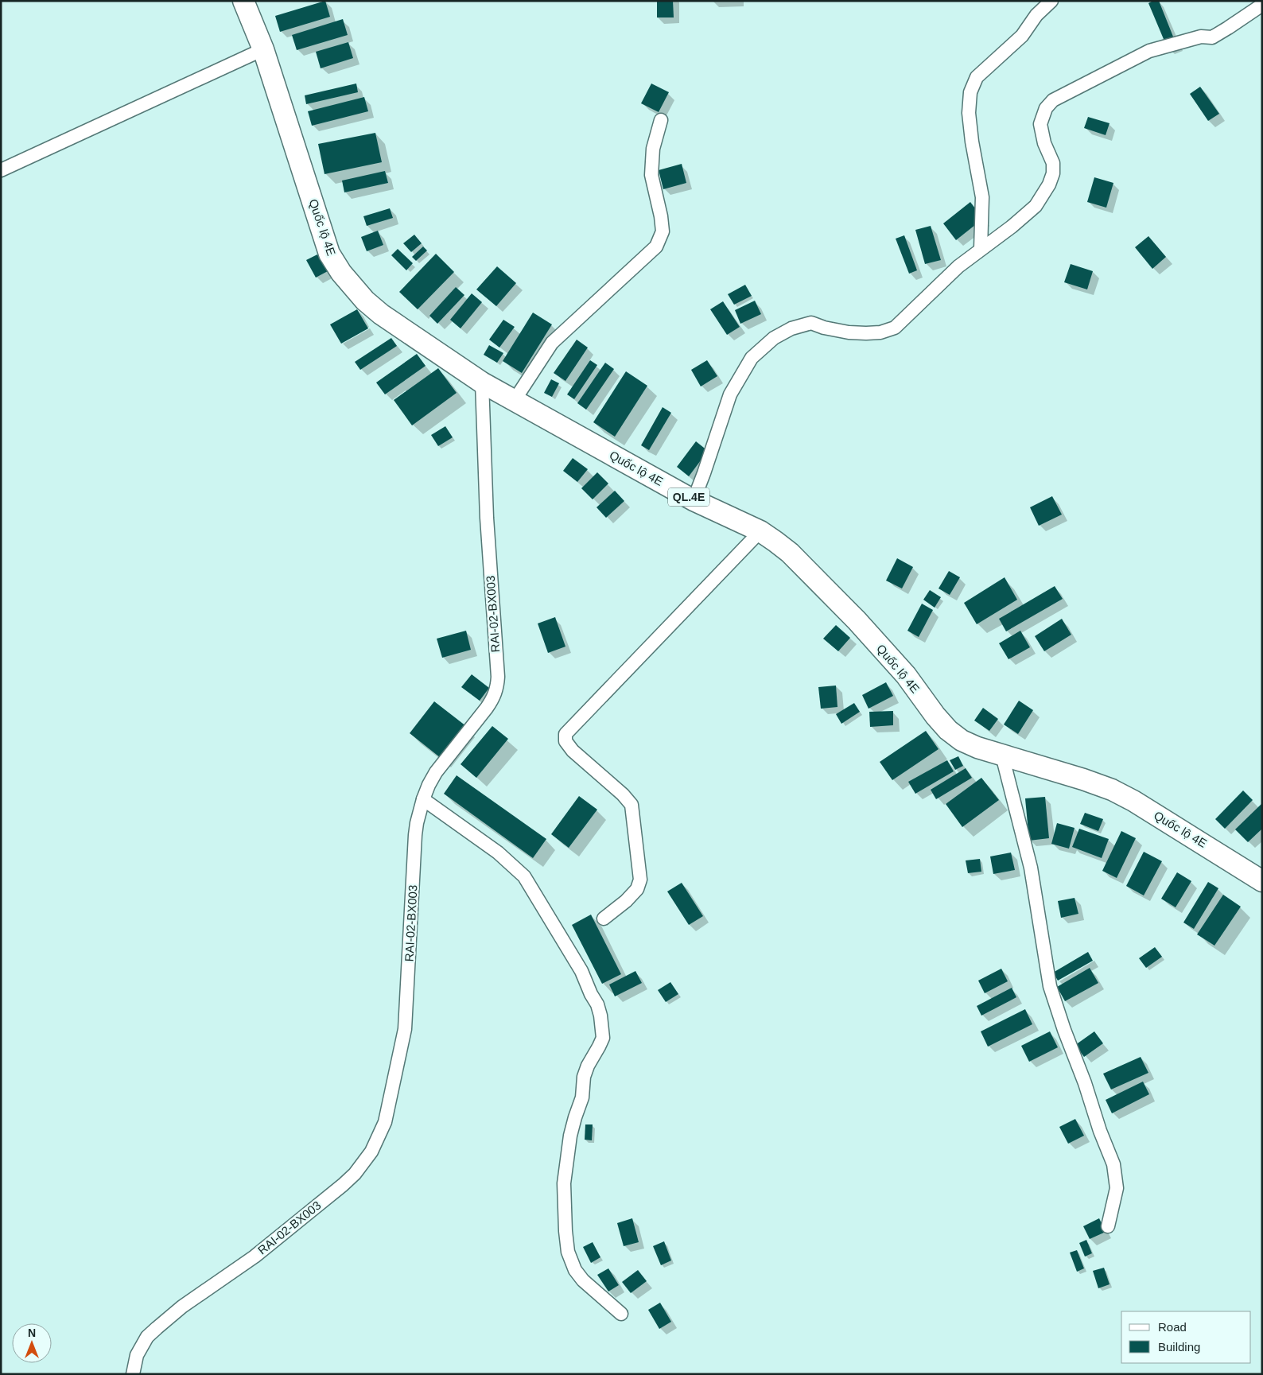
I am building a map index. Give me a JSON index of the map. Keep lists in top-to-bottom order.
{
  "streets": {
    "main road": ["Quốc lộ 4E", "QL.4E"],
    "street": ["RAI-02-BX003"]
  },
  "crossings": [
    ["Quốc lộ 4E", "RAI-02-BX003"]
  ],
  "legend": ["Road", "Building"],
  "north": "top"
}
